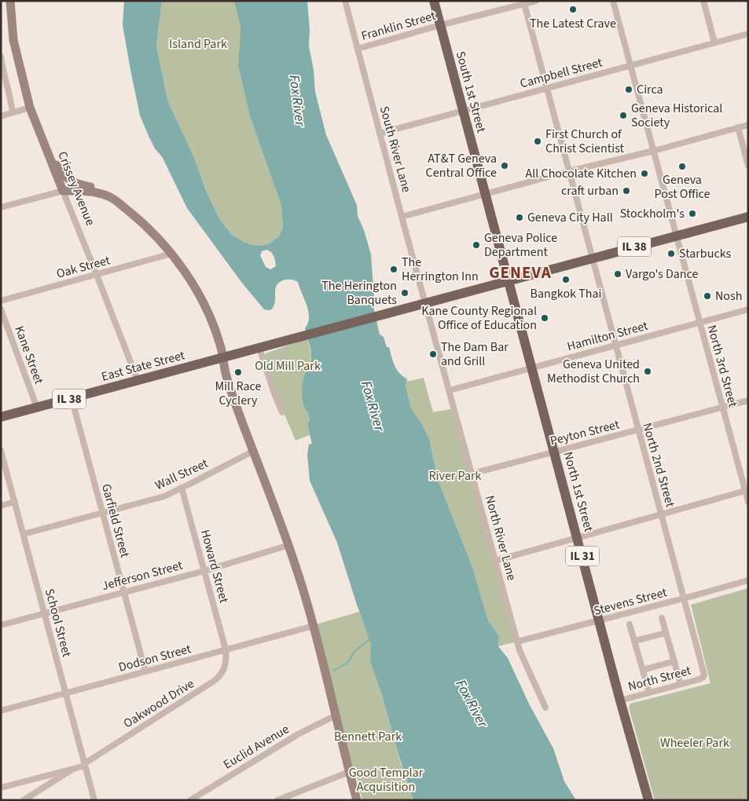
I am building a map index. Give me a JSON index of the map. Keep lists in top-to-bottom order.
{
  "streets": {
    "main road": [
      "South 1st Street",
      "Crissey Avenue",
      "IL 38",
      "East State Street",
      "North 1st Street",
      "IL 31"
    ],
    "street": [
      "Franklin Street",
      "Campbell Street",
      "South River Lane",
      "Oak Street",
      "Hamilton Street",
      "Kane Street",
      "North 3rd Street",
      "Peyton Street",
      "North 2nd Street",
      "Wall Street",
      "Garfield Street",
      "North River Lane",
      "Howard Street",
      "Jefferson Street",
      "Stevens Street",
      "School Street",
      "Dodson Street",
      "North Street",
      "Oakwood Drive",
      "Euclid Avenue"
    ]
  },
  "crossings": [
    ["Franklin Street", "South 1st Street"],
    ["Franklin Street", "South River Lane"],
    ["Franklin Street", "North 2nd Street"],
    ["Campbell Street", "South 1st Street"],
    ["Campbell Street", "South River Lane"],
    ["Campbell Street", "North 3rd Street"],
    ["Campbell Street", "North 2nd Street"],
    ["South 1st Street", "IL 38"],
    ["South 1st Street", "North 1st Street"],
    ["South River Lane", "IL 38"],
    ["South River Lane", "North River Lane"],
    ["Crissey Avenue", "Oak Street"],
    ["Crissey Avenue", "East State Street"],
    ["IL 38", "East State Street"],
    ["IL 38", "North 3rd Street"],
    ["IL 38", "North 2nd Street"],
    ["IL 38", "North 1st Street"],
    ["IL 38", "North River Lane"],
    ["Hamilton Street", "North 3rd Street"],
    ["Hamilton Street", "North 2nd Street"],
    ["Hamilton Street", "North 1st Street"],
    ["Hamilton Street", "North River Lane"],
    ["Kane Street", "East State Street"],
    ["East State Street", "Garfield Street"],
    ["North 3rd Street", "Peyton Street"],
    ["Peyton Street", "North 2nd Street"],
    ["Peyton Street", "North 1st Street"],
    ["Peyton Street", "North River Lane"],
    ["North 2nd Street", "Stevens Street"],
    ["North 2nd Street", "North Street"],
    ["Wall Street", "Garfield Street"],
    ["Wall Street", "Howard Street"],
    ["Wall Street", "School Street"],
    ["North 1st Street", "Stevens Street"],
    ["North 1st Street", "North Street"],
    ["Garfield Street", "Jefferson Street"],
    ["Garfield Street", "Dodson Street"],
    ["North River Lane", "Stevens Street"],
    ["Howard Street", "Jefferson Street"],
    ["Howard Street", "Dodson Street"],
    ["Howard Street", "Oakwood Drive"],
    ["Jefferson Street", "School Street"],
    ["School Street", "Dodson Street"],
    ["School Street", "Oakwood Drive"],
    ["Dodson Street", "Oakwood Drive"]
  ],
  "districts": ["GENEVA"],
  "water": ["Fox River"],
  "parks": [
    "Island Park",
    "Old Mill Park",
    "River Park",
    "Bennett Park",
    "Wheeler Park",
    "Good Templar Acquisition"
  ],
  "places": [
    "The Latest Crave",
    "Circa",
    "Geneva Historical Society",
    "First Church of Christ Scientist",
    "AT&T Geneva Central Office",
    "Geneva Post Office",
    "All Chocolate Kitchen",
    "craft urban",
    "Stockholm's",
    "Geneva City Hall",
    "Geneva Police Department",
    "Starbucks",
    "The Herrington Inn",
    "Vargo's Dance",
    "Bangkok Thai",
    "The Herington Banquets",
    "Nosh",
    "Kane County Regional Office of Education",
    "The Dam Bar and Grill",
    "Geneva United Methodist Church",
    "Mill Race Cyclery"
  ]
}
